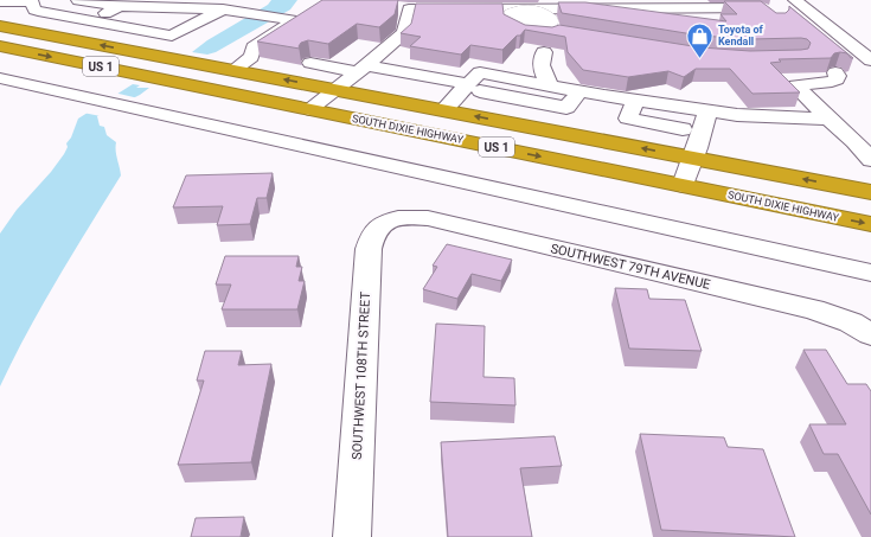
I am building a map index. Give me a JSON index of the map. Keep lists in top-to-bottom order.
{
  "streets": {
    "highway": ["US 1", "SOUTH DIXIE HIGHWAY"],
    "street": ["SOUTHWEST 79TH AVENUE", "SOUTHWEST 108TH STREET"]
  },
  "crossings": [
    ["SOUTHWEST 79TH AVENUE", "SOUTHWEST 108TH STREET"]
  ],
  "places": {
    "shop": ["Toyota of Kendall"]
  }
}
